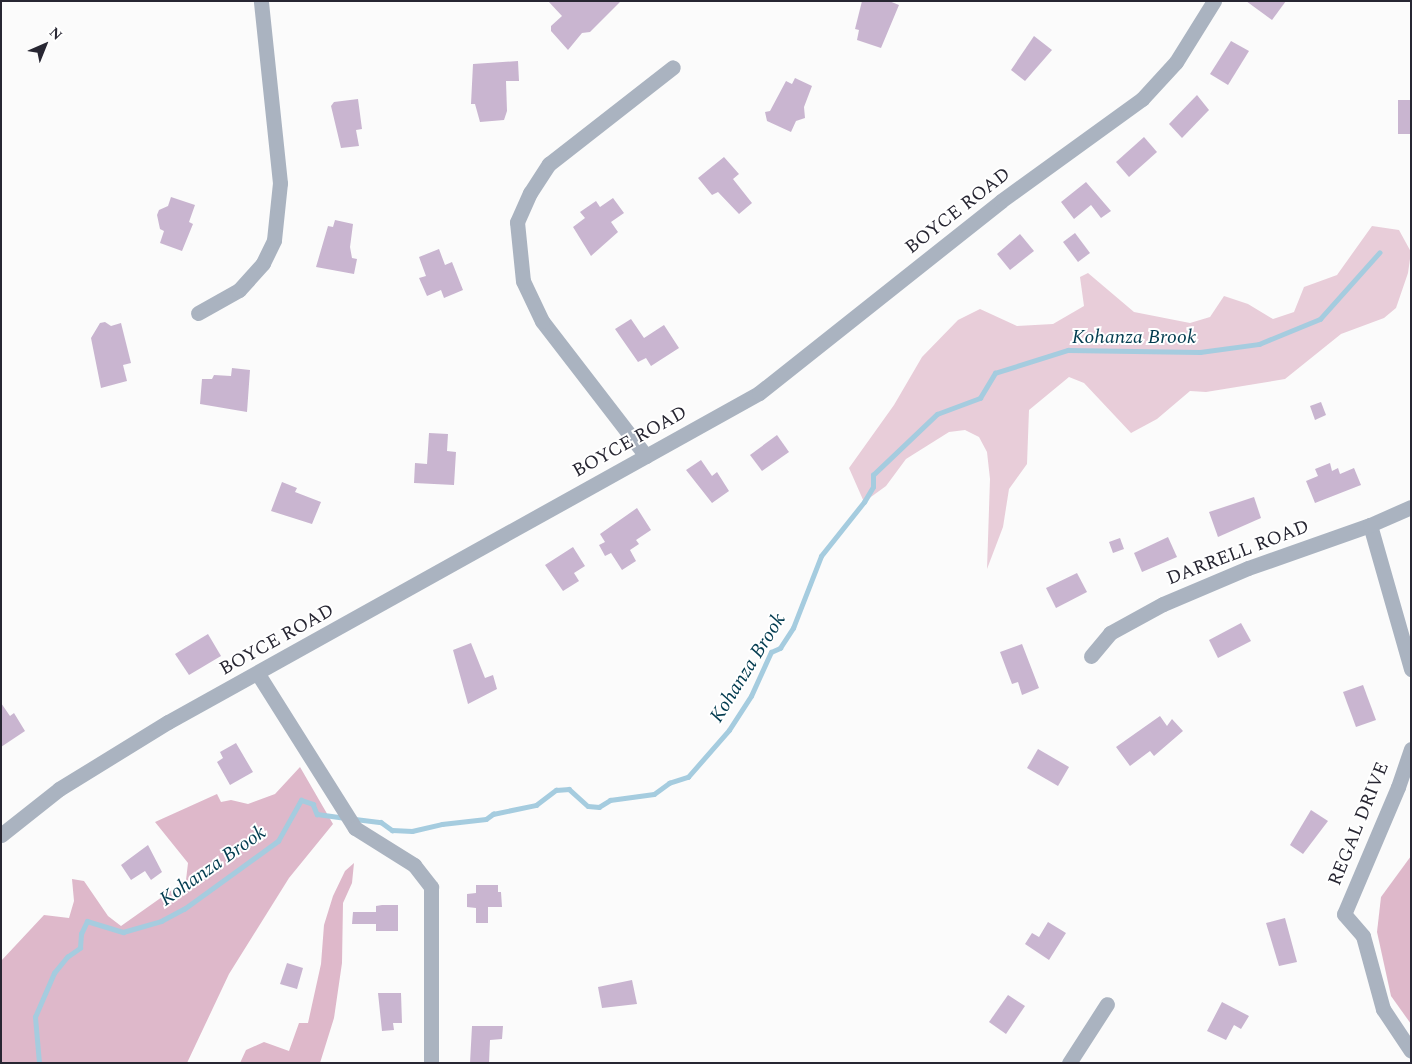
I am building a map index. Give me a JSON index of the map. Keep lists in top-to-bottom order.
{
  "streets": {
    "street": ["BOYCE ROAD", "DARRELL ROAD", "REGAL DRIVE"]
  },
  "water": ["Kohanza Brook"],
  "north": "top right"
}
